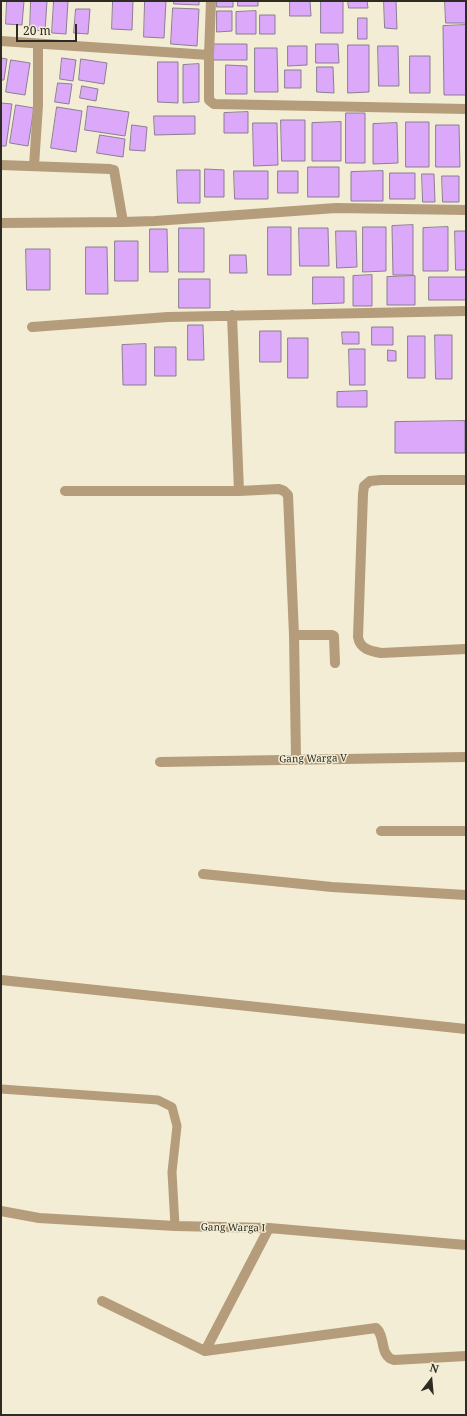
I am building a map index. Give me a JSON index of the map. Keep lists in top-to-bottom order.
{
  "streets": {
    "street": ["Gang Warga V", "Gang Warga I"]
  },
  "scale_bar": "20 m",
  "north": "top"
}
